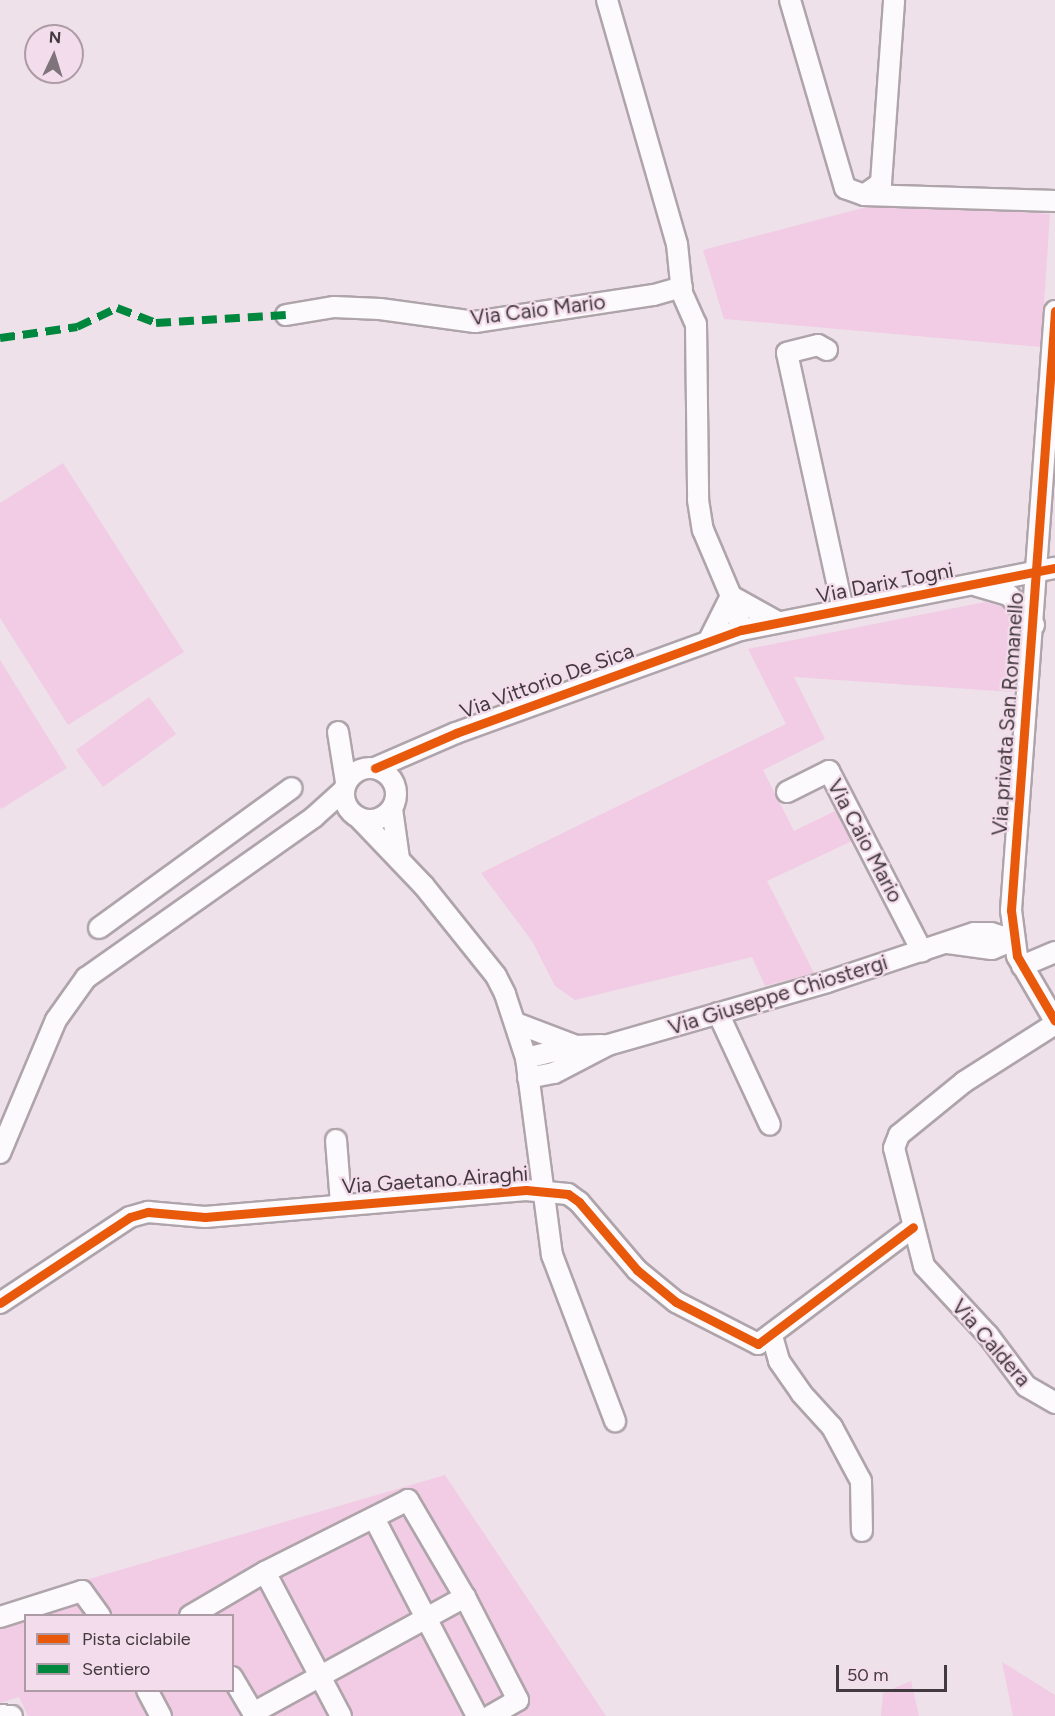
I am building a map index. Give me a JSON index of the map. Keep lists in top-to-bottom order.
{
  "streets": {
    "street": [
      "Via Caio Mario",
      "Via Darix Togni",
      "Via Vittorio De Sica",
      "Via privata San Romanello",
      "Via Giuseppe Chiostergi",
      "Via Gaetano Airaghi",
      "Via Caldera"
    ]
  },
  "crossings": [
    ["Via Caio Mario", "Via Giuseppe Chiostergi"],
    ["Via Darix Togni", "Via Vittorio De Sica"],
    ["Via Darix Togni", "Via privata San Romanello"],
    ["Via privata San Romanello", "Via Giuseppe Chiostergi"],
    ["Via privata San Romanello", "Via Caldera"],
    ["Via Gaetano Airaghi", "Via Caldera"]
  ],
  "legend": ["Pista ciclabile", "Sentiero"],
  "scale_bar": "50 m",
  "north": "top"
}
